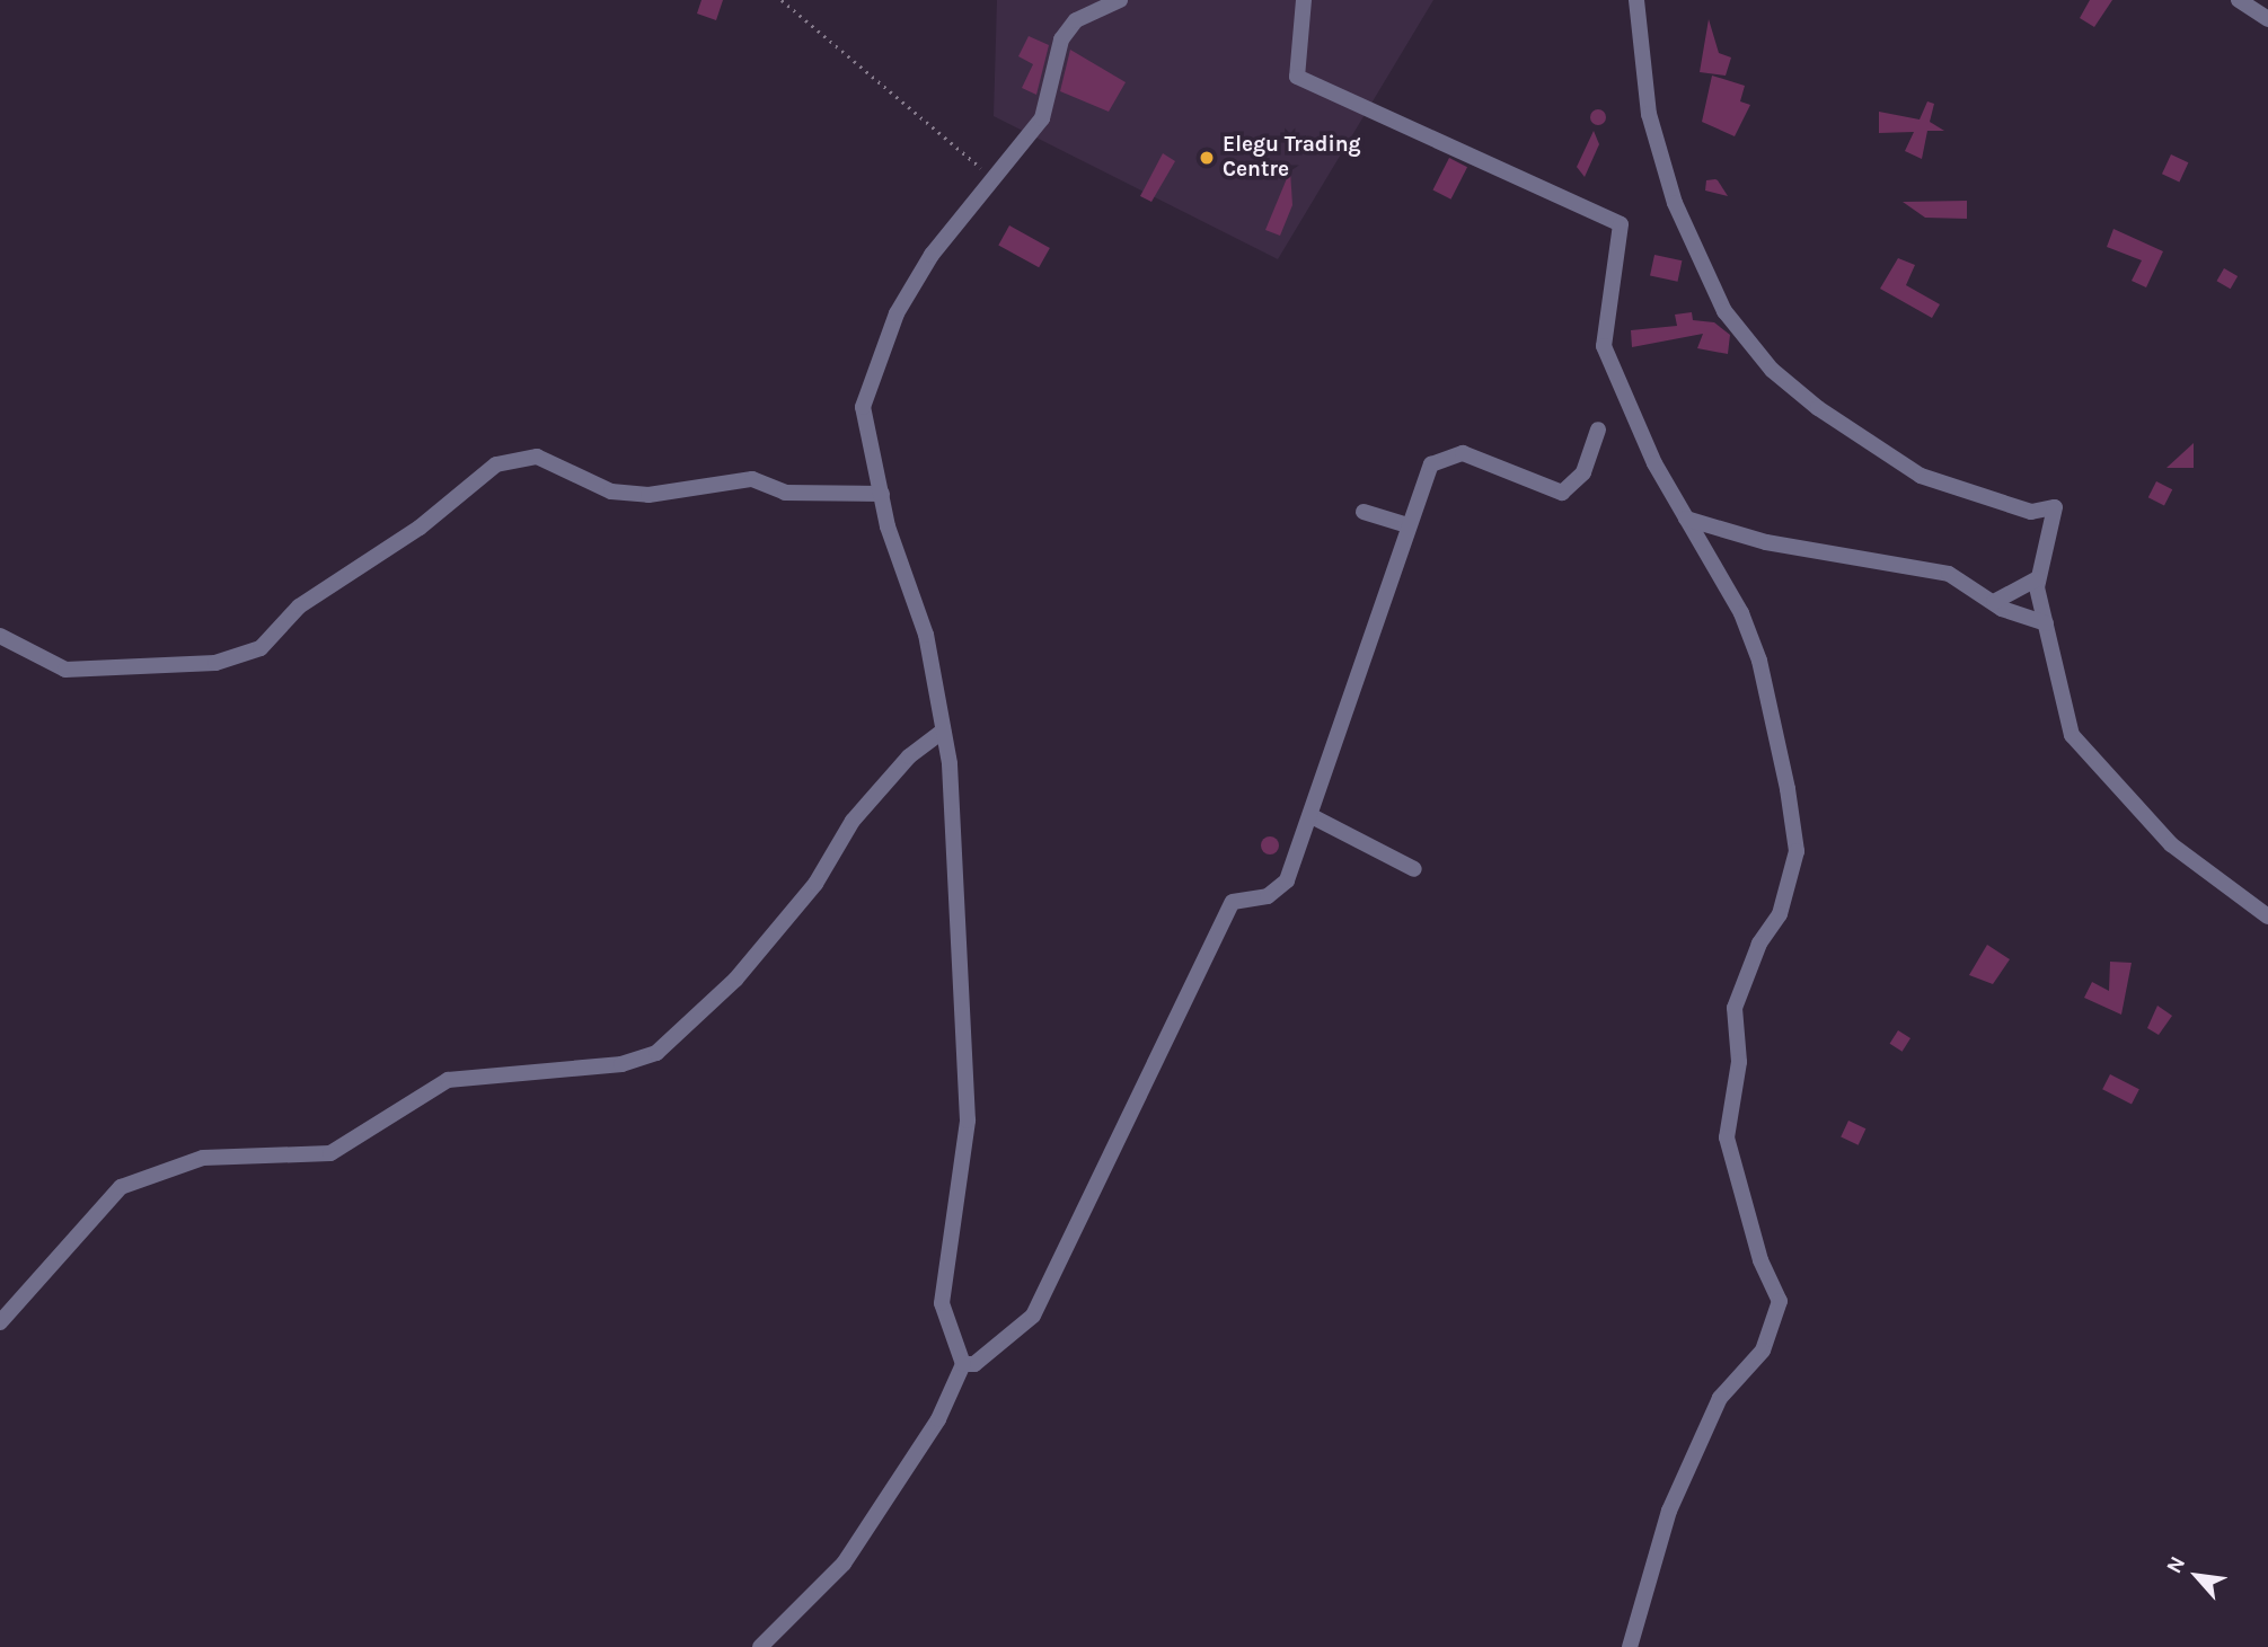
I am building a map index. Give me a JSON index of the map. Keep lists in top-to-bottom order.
{
  "places": ["Elegu Trading Centre"],
  "north": "top left"
}
